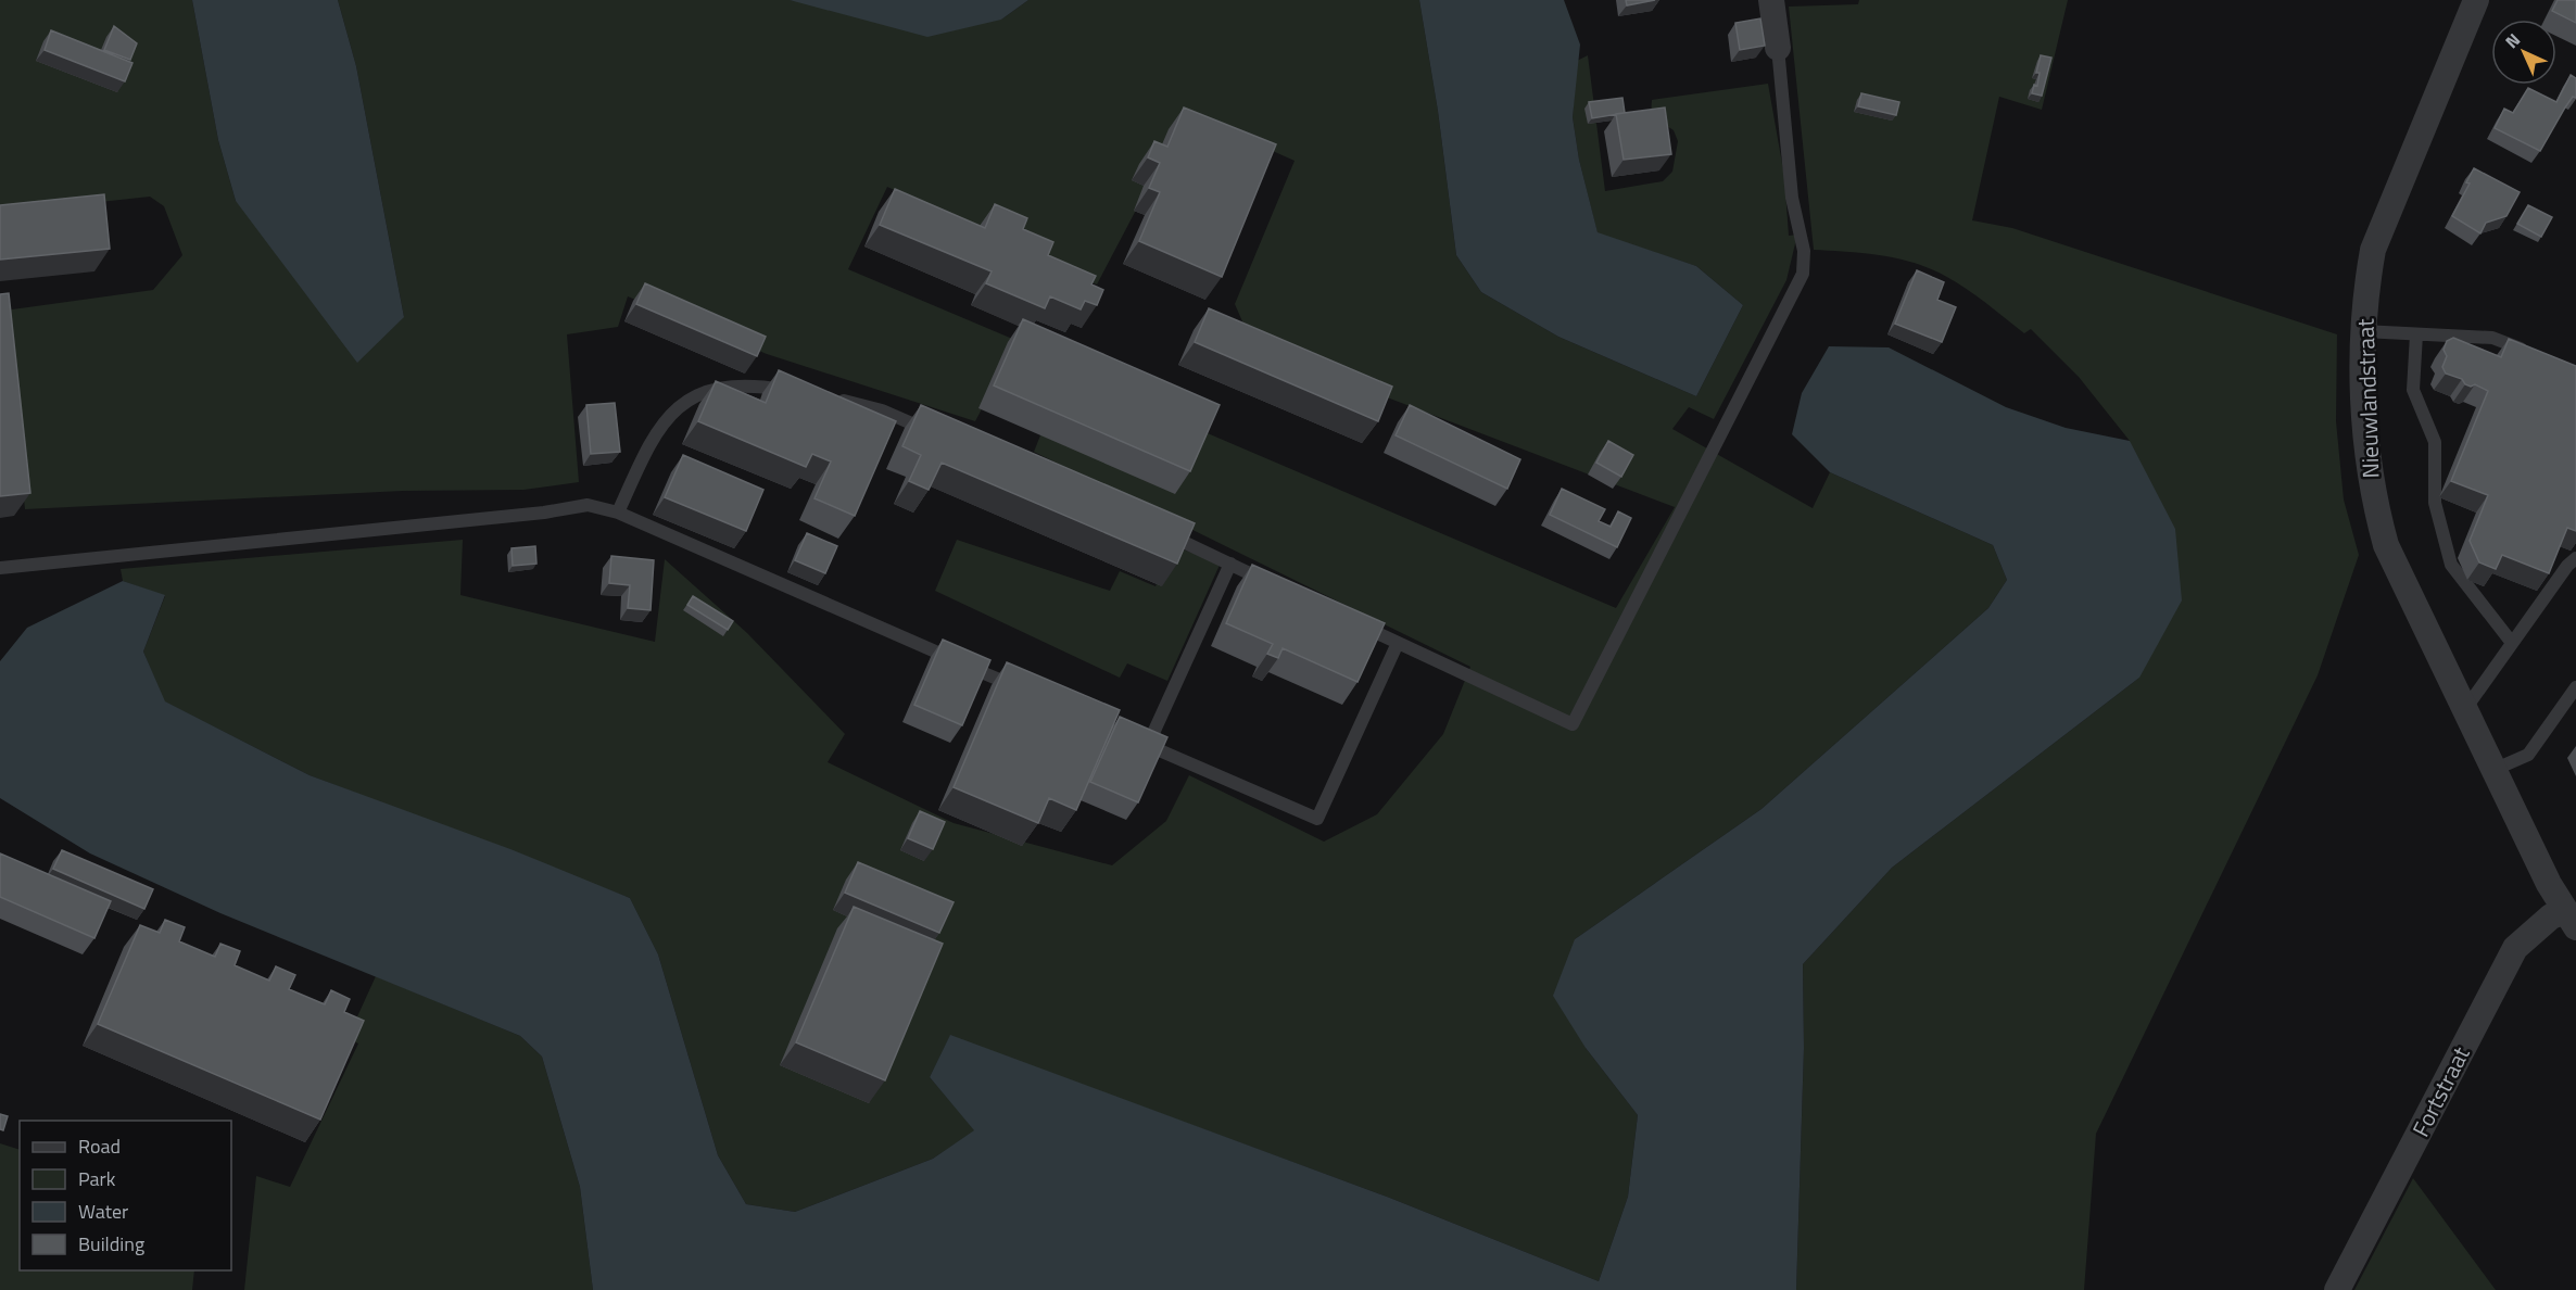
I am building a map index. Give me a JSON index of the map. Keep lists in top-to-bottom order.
{
  "streets": {
    "street": ["Nieuwlandstraat", "Fortstraat"]
  },
  "crossings": [
    ["Nieuwlandstraat", "Fortstraat"]
  ],
  "legend": [
    "Road",
    "Park",
    "Water",
    "Building"
  ],
  "north": "top left"
}
